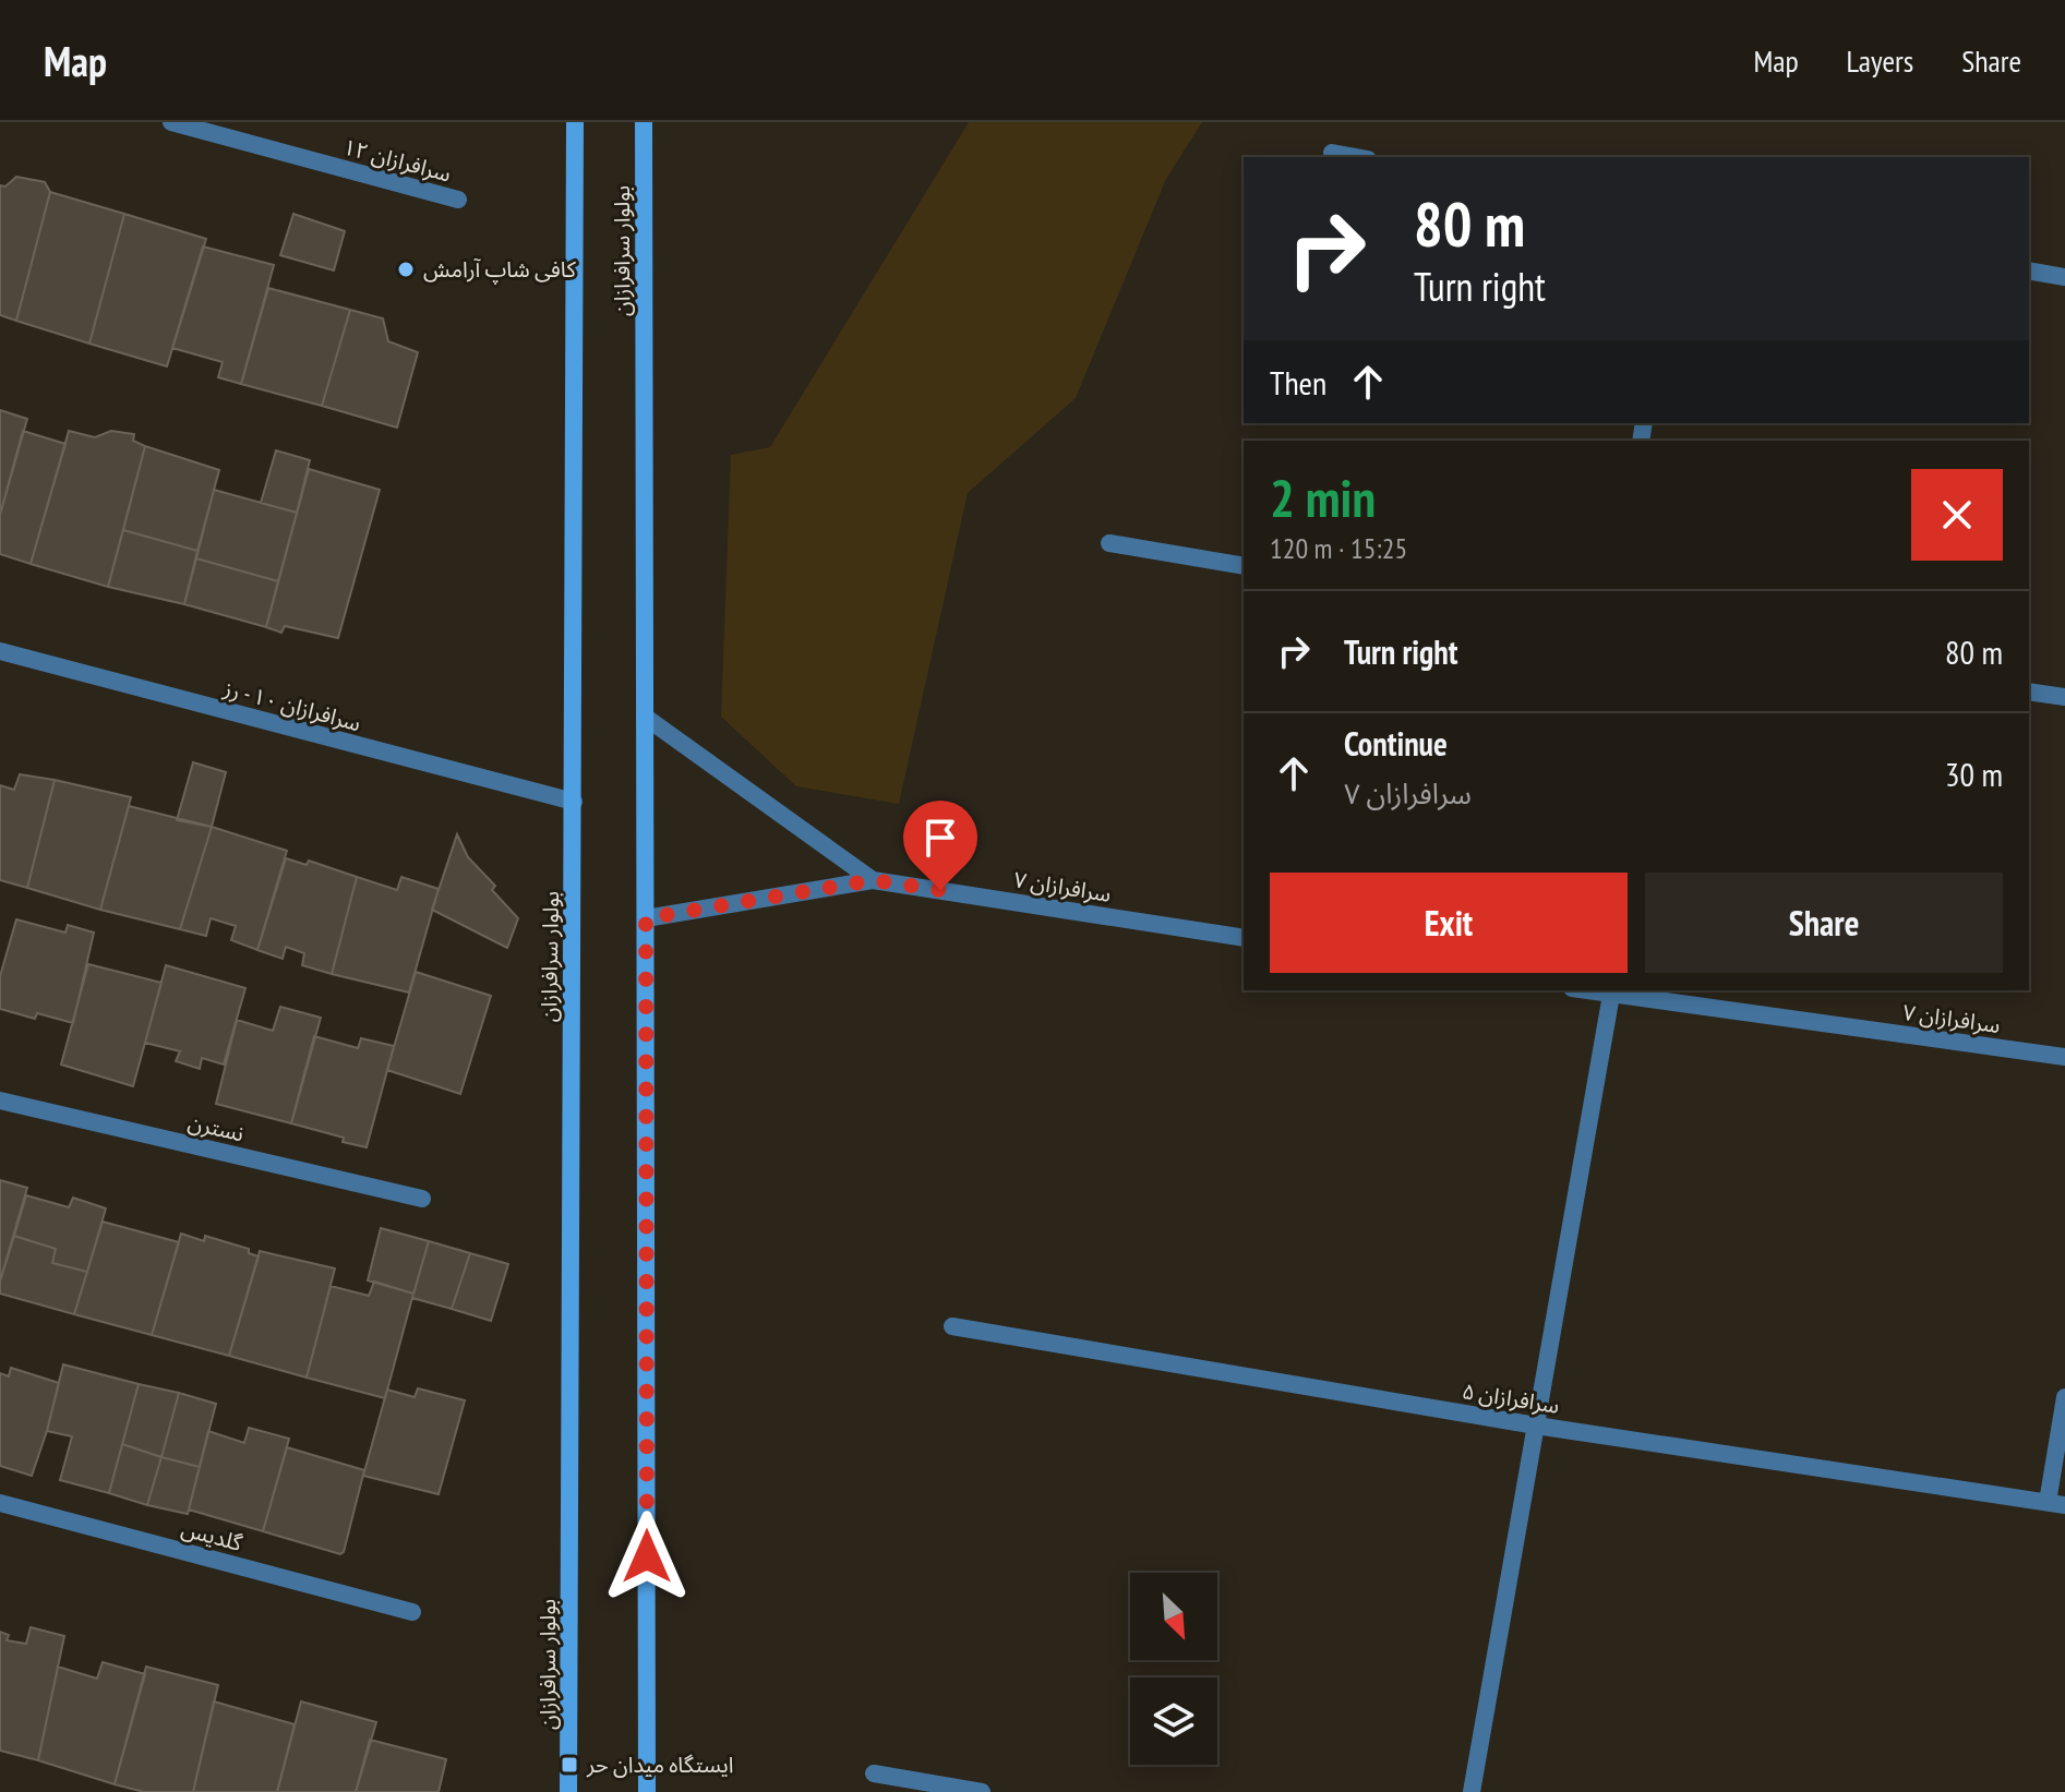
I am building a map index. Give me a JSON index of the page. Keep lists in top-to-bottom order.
{
  "streets": {
    "main road": ["بولوار سرافرازان"],
    "street": [
      "سرافرازان ۱۲",
      "سرافرازان ۱۰ - رز",
      "سرافرازان ۷",
      "نسترن",
      "سرافرازان ۵",
      "گلدیس"
    ]
  },
  "crossings": [
    ["بولوار سرافرازان", "سرافرازان ۱۰ - رز"]
  ],
  "places": {
    "other": ["کافی شاپ آرامش"],
    "transit": ["ایستگاه میدان حر"]
  },
  "north": "bottom right",
  "page": {
    "header": "Map",
    "nav": ["Map", "Layers", "Share"],
    "turn": ["80 m", "Turn right"],
    "then": "Then",
    "heading": ["2 min", "120 m · 15:25"],
    "list": [
      {
        "name": "Turn right",
        "value": "80 m"
      },
      {
        "name": "Continue",
        "note": "سرافرازان ۷",
        "value": "30 m"
      }
    ],
    "buttons": ["Exit", "Share"]
  }
}
